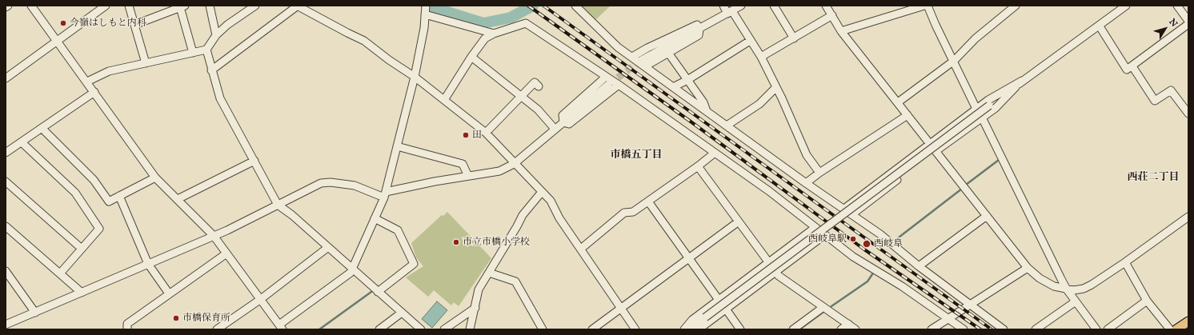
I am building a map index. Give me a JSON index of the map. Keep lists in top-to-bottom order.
{
  "districts": ["市橋五丁目", "西荘二丁目"],
  "places": [
    "今嶺はしもと内科",
    "田",
    "西岐阜駅",
    "市立市橋小学校",
    "西岐阜",
    "市橋保育所"
  ],
  "north": "top right"
}
